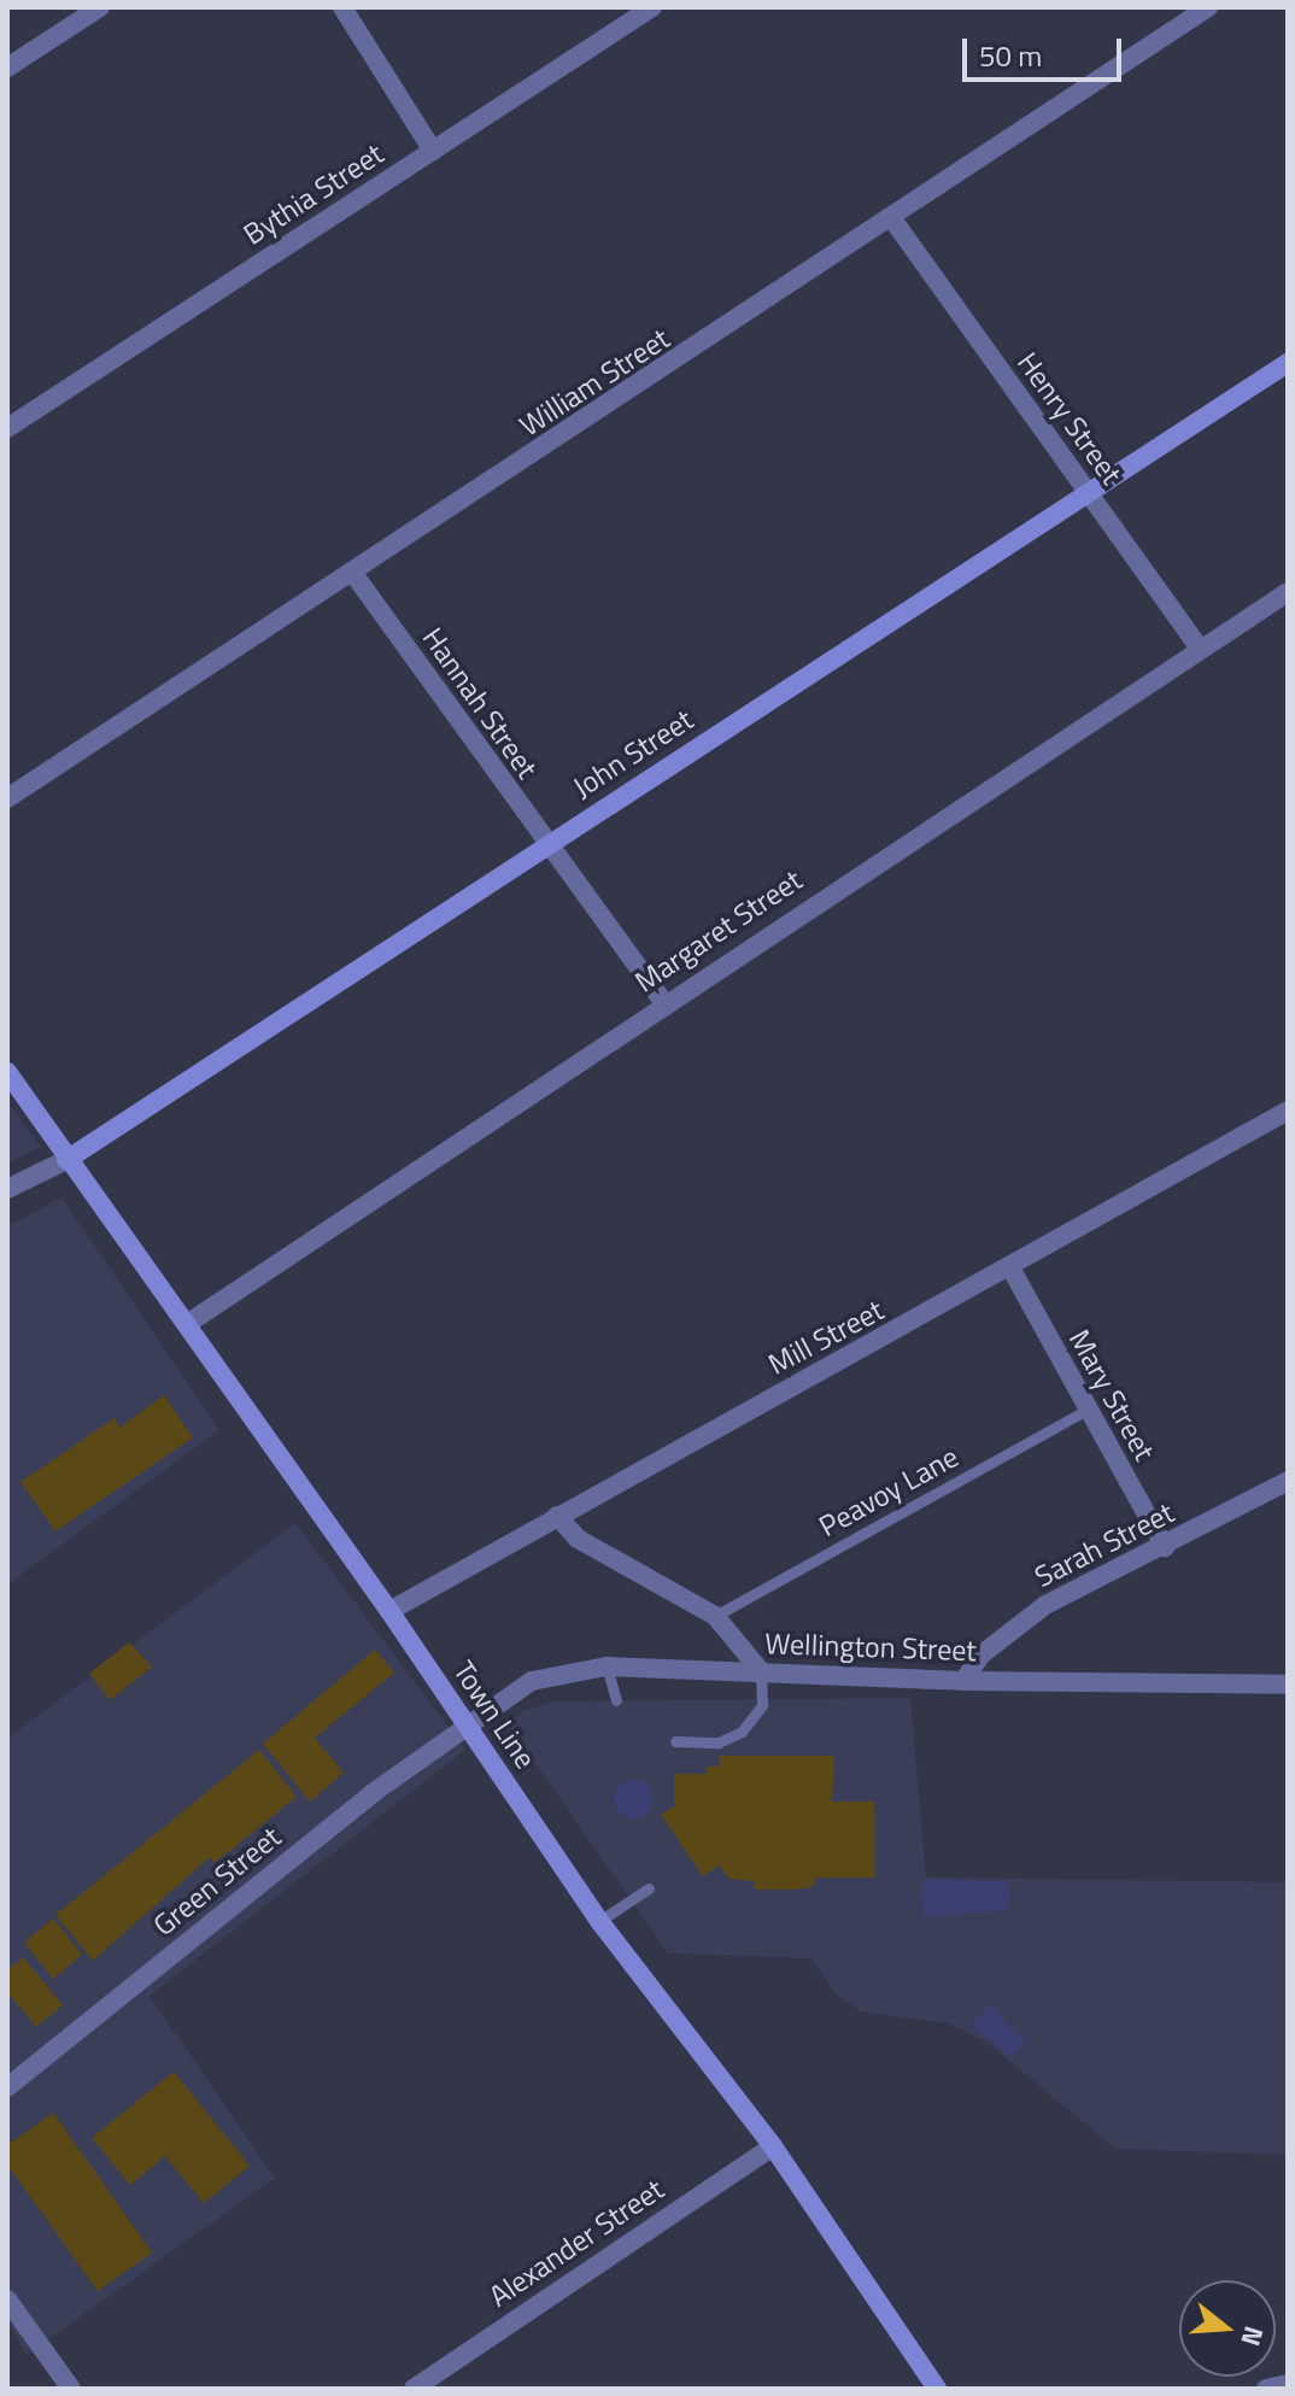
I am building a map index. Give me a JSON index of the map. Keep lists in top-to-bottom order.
{
  "streets": {
    "main road": ["John Street", "Town Line"],
    "street": [
      "Bythia Street",
      "William Street",
      "Henry Street",
      "Hannah Street",
      "Margaret Street",
      "Mill Street",
      "Mary Street",
      "Sarah Street",
      "Wellington Street",
      "Green Street",
      "Alexander Street"
    ],
    "lane": ["Peavoy Lane"]
  },
  "crossings": [
    ["William Street", "Henry Street"],
    ["William Street", "Hannah Street"],
    ["Henry Street", "John Street"],
    ["Henry Street", "Margaret Street"],
    ["Hannah Street", "John Street"],
    ["Hannah Street", "Margaret Street"],
    ["John Street", "Town Line"],
    ["Margaret Street", "Town Line"],
    ["Mill Street", "Mary Street"],
    ["Mill Street", "Town Line"],
    ["Mary Street", "Peavoy Lane"],
    ["Mary Street", "Sarah Street"],
    ["Sarah Street", "Wellington Street"],
    ["Wellington Street", "Town Line"],
    ["Wellington Street", "Green Street"],
    ["Town Line", "Green Street"],
    ["Town Line", "Alexander Street"]
  ],
  "scale_bar": "50 m",
  "north": "right"
}
